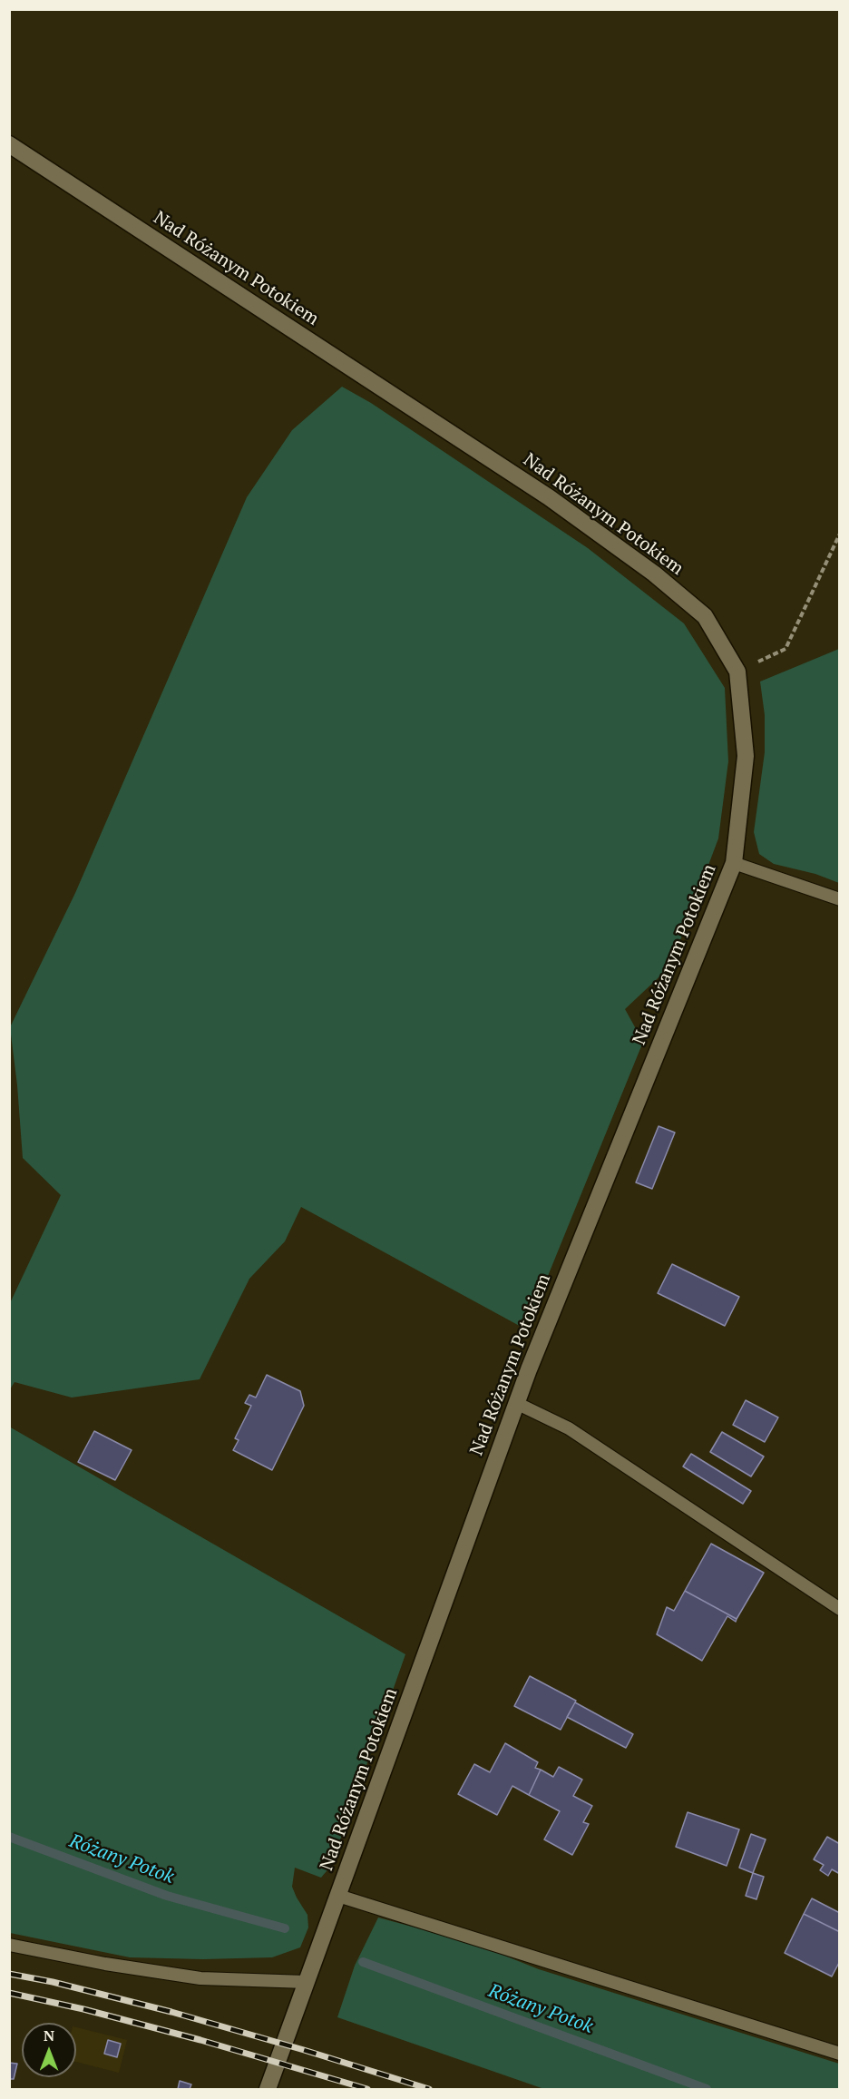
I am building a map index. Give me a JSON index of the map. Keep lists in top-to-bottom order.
{
  "streets": {
    "street": ["Nad Różanym Potokiem"]
  },
  "water": ["Różany Potok"],
  "north": "top"
}
